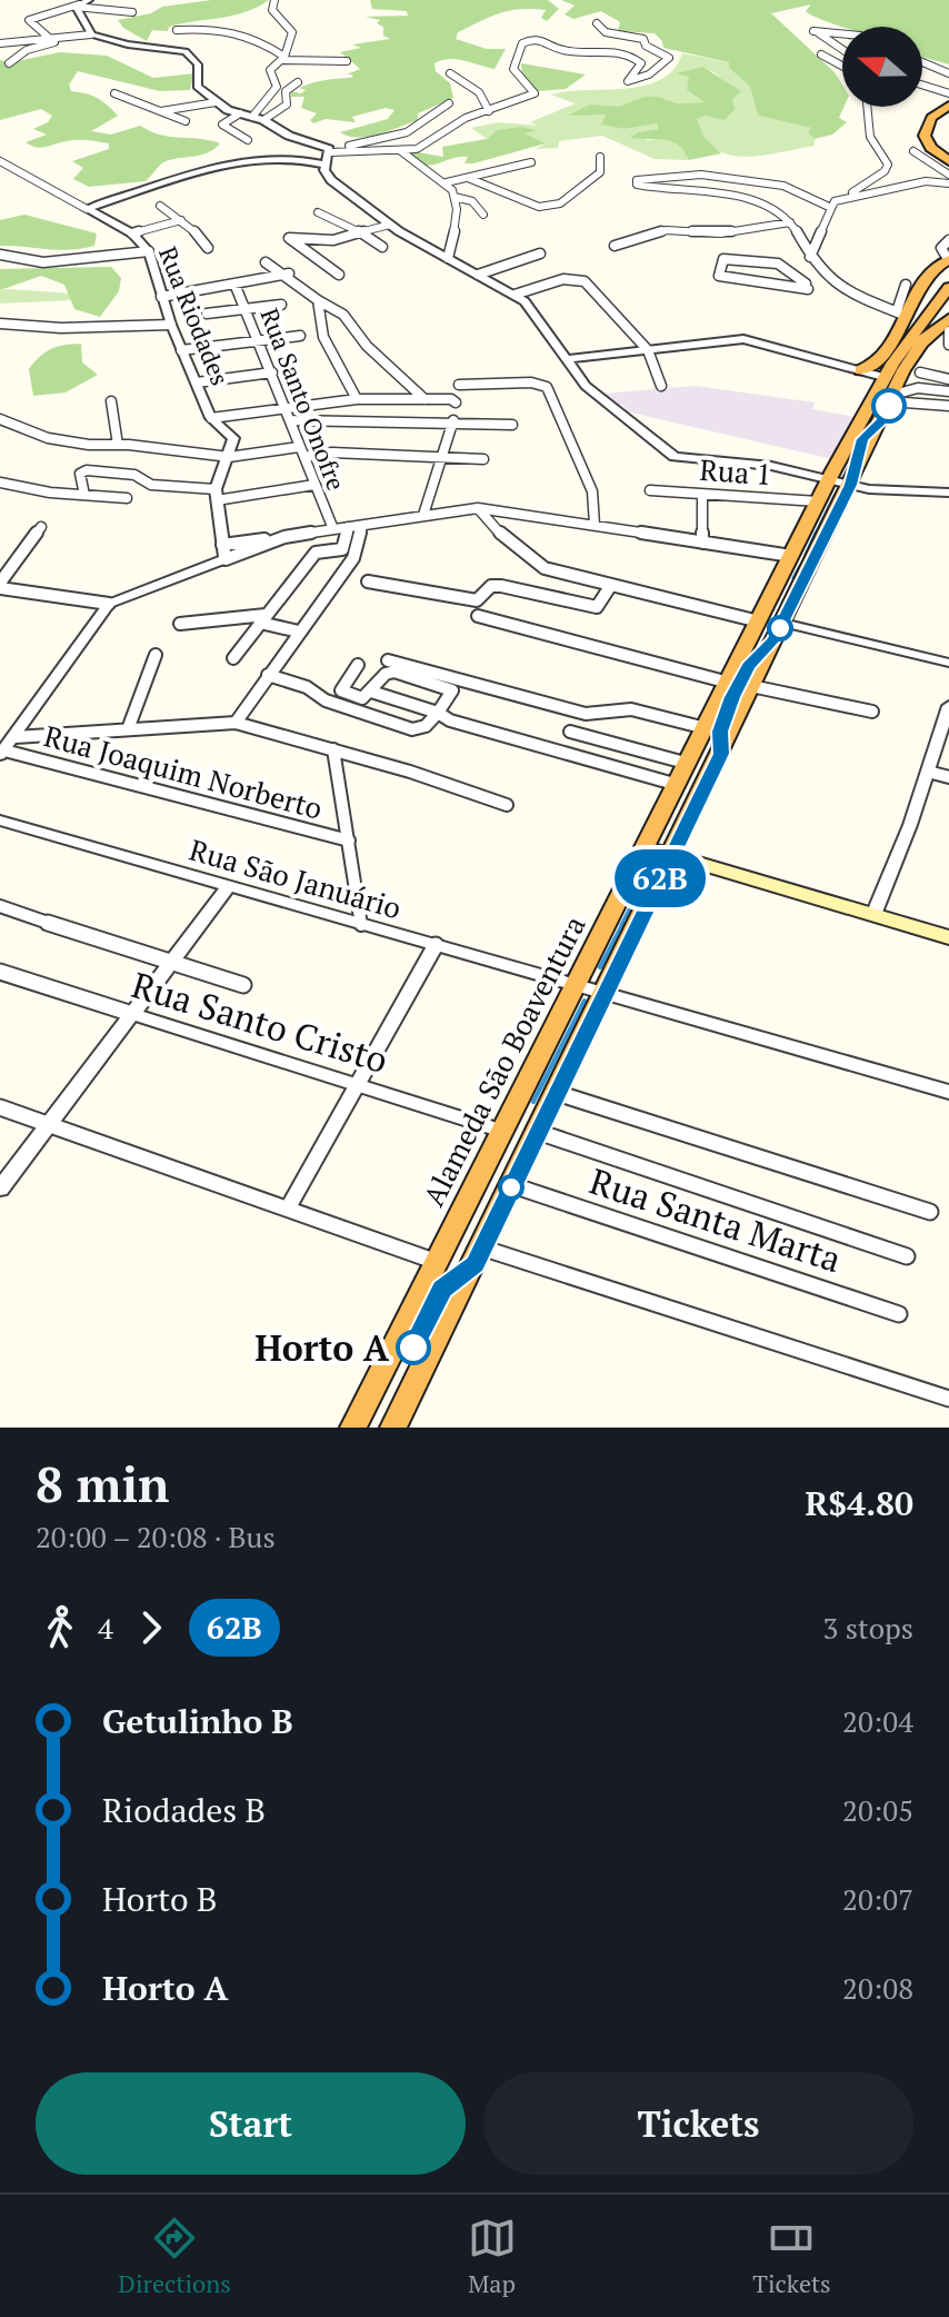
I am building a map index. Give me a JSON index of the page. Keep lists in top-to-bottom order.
{
  "streets": {
    "highway": ["Alameda São Boaventura"],
    "street": [
      "Rua Riodades",
      "Rua Santo Onofre",
      "Rua 1",
      "Rua Joaquim Norberto",
      "Rua São Januário",
      "Rua Santo Cristo",
      "Rua Santa Marta"
    ]
  },
  "crossings": [
    ["Rua 1", "Alameda São Boaventura"],
    ["Rua São Januário", "Alameda São Boaventura"],
    ["Rua Santo Cristo", "Alameda São Boaventura"],
    ["Alameda São Boaventura", "Rua Santa Marta"]
  ],
  "places": ["Horto A"],
  "lines": ["bus line 62B"],
  "north": "left",
  "page": {
    "on_map": "62B",
    "heading": ["8 min", "20:00 – 20:08 · Bus", "R$4.80"],
    "legs": ["4", "62B", "3 stops"],
    "list": [
      {
        "name": "Getulinho B",
        "value": "20:04"
      },
      {
        "name": "Riodades B",
        "value": "20:05"
      },
      {
        "name": "Horto B",
        "value": "20:07"
      },
      {
        "name": "Horto A",
        "value": "20:08"
      }
    ],
    "buttons": ["Start", "Tickets"],
    "tabs": ["Directions", "Map", "Tickets"]
  }
}
